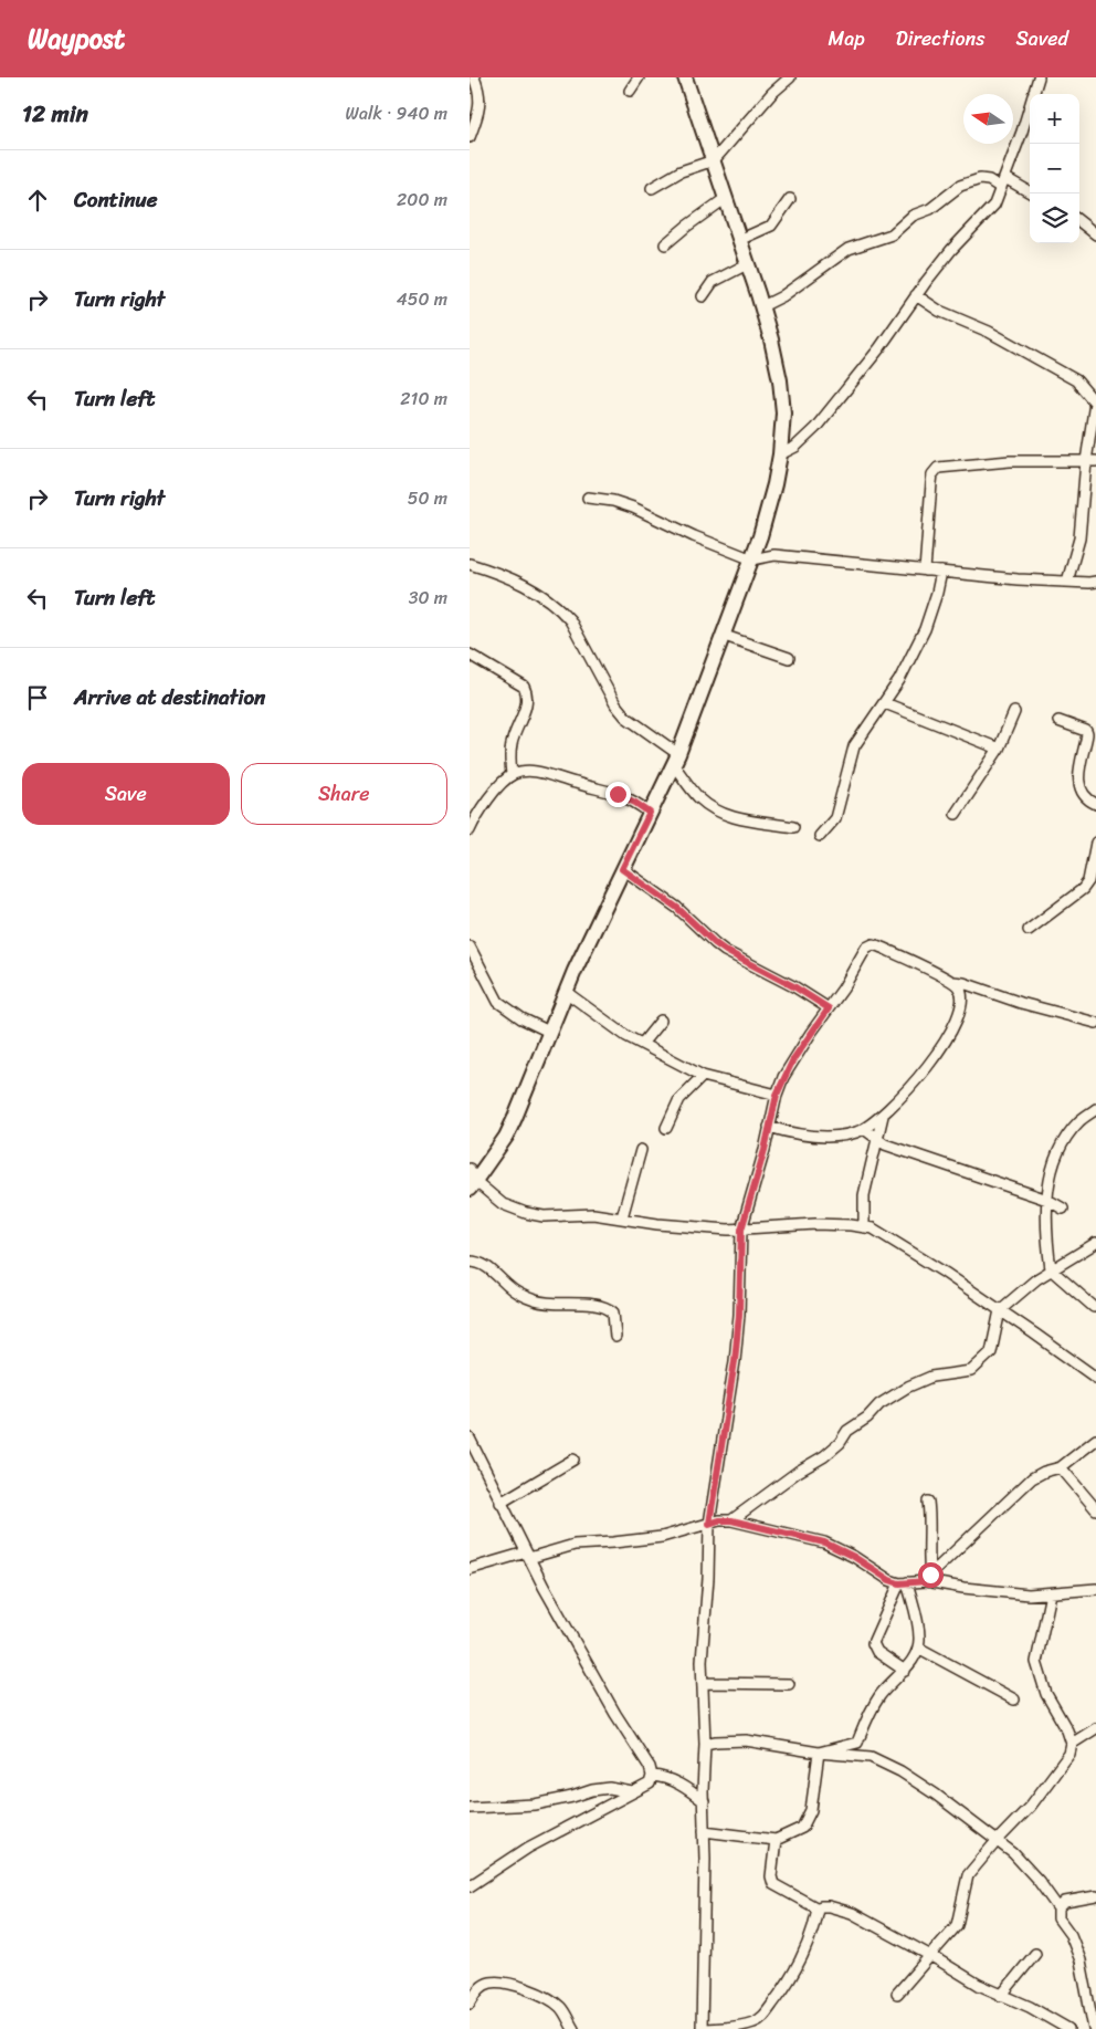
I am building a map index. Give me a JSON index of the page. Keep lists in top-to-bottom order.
{
  "north": "left",
  "page": {
    "header": "Waypost",
    "nav": ["Map", "Directions", "Saved"],
    "heading": ["12 min", "Walk · 940 m"],
    "map_buttons": ["+", "−"],
    "list": [
      ["Continue", "200 m"],
      ["Turn right", "450 m"],
      ["Turn left", "210 m"],
      ["Turn right", "50 m"],
      ["Turn left", "30 m"],
      "Arrive at destination"
    ],
    "buttons": ["Save", "Share"]
  }
}
